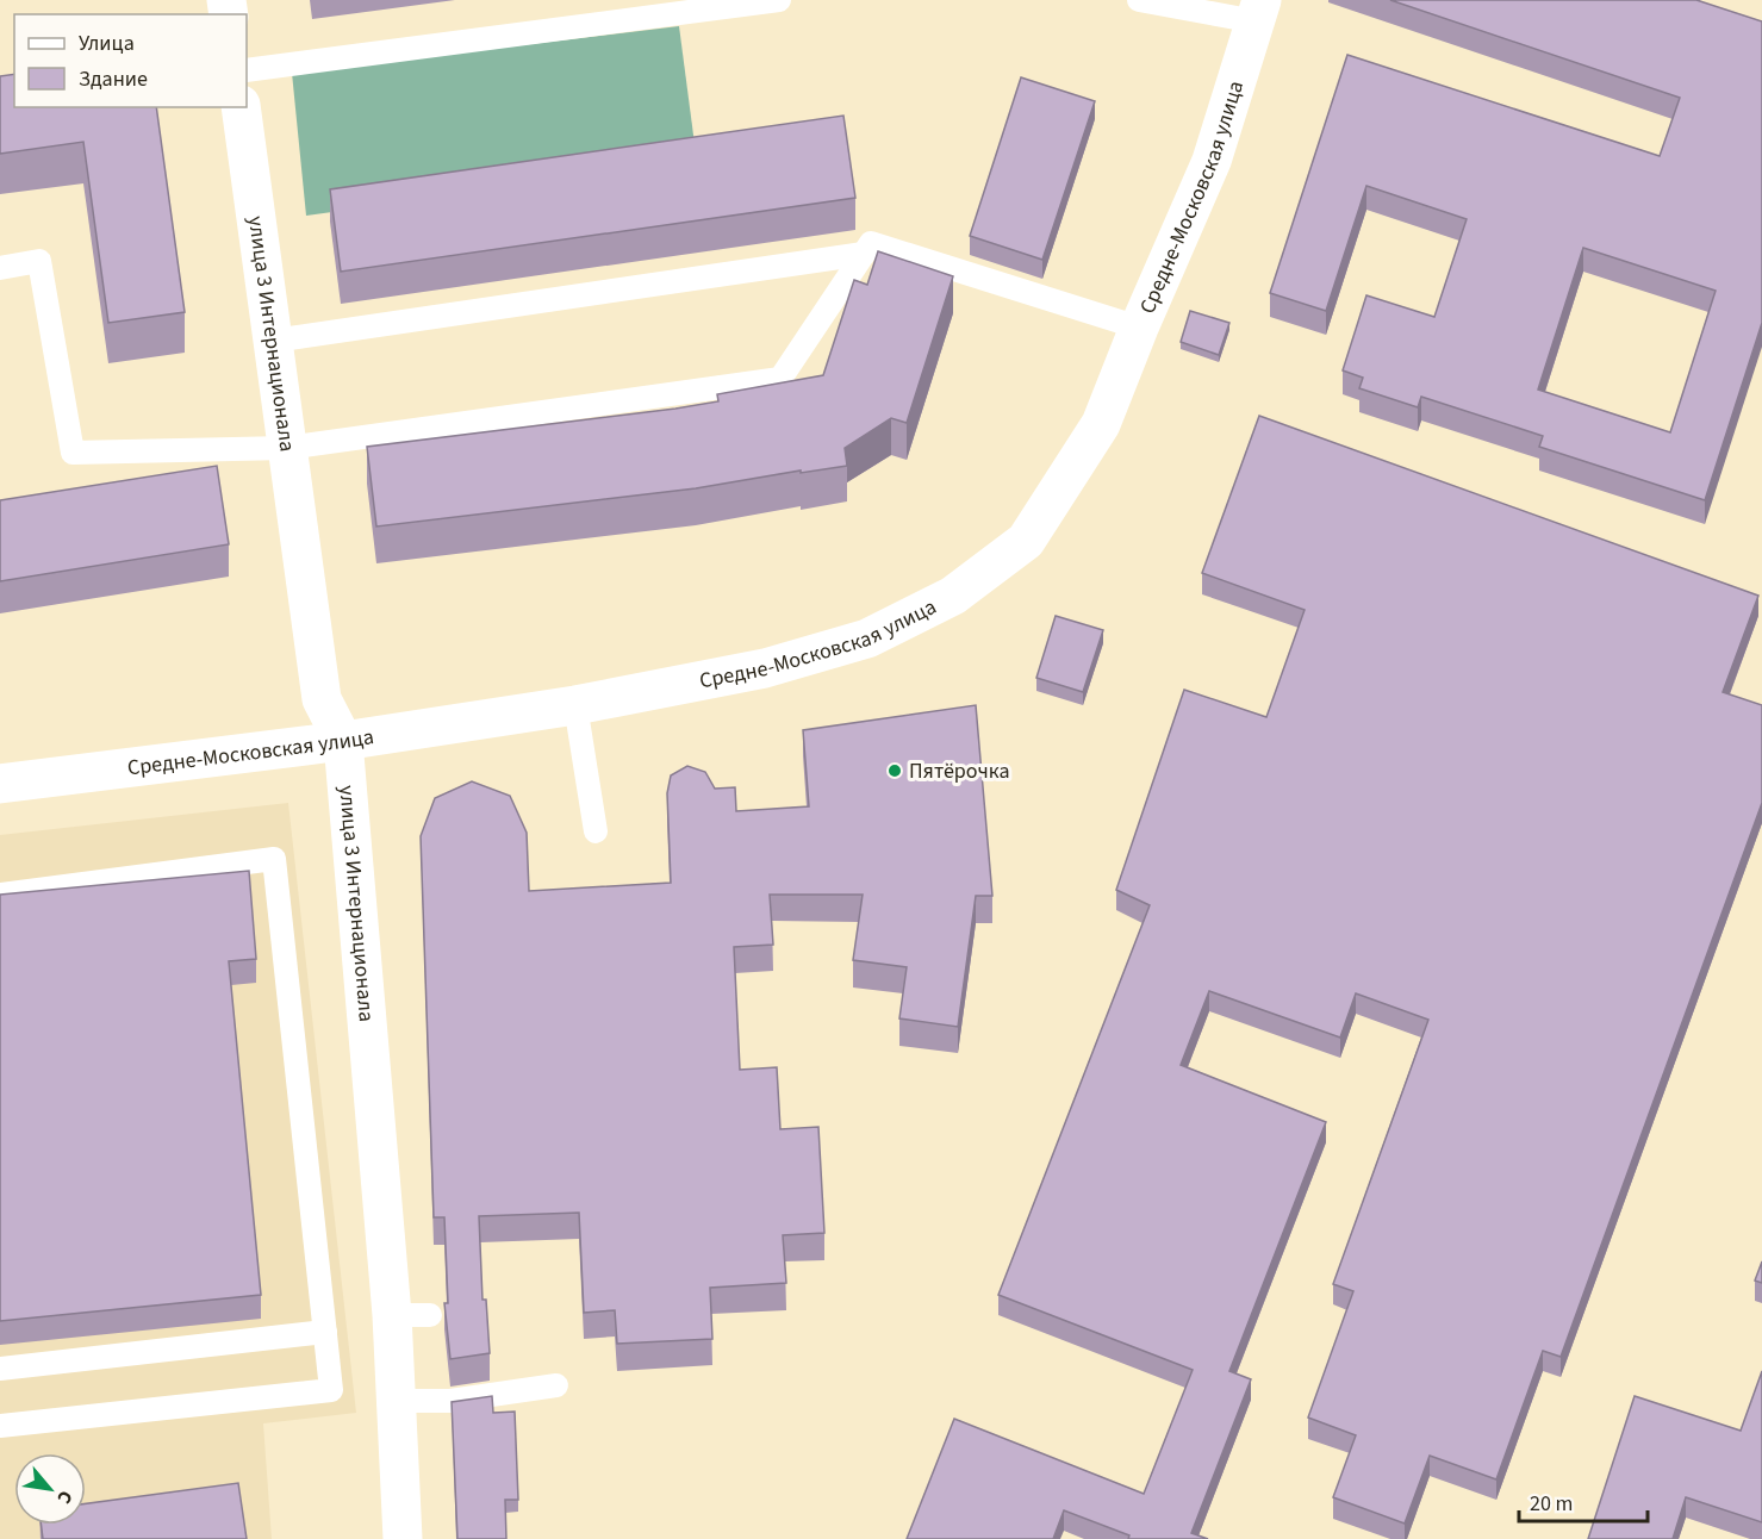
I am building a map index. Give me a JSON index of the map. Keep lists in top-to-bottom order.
{
  "streets": {
    "street": ["Средне-Московская улица", "улица 3 Интернационала"]
  },
  "crossings": [
    ["Средне-Московская улица", "улица 3 Интернационала"]
  ],
  "places": ["Пятёрочка"],
  "legend": ["Улица", "Здание"],
  "scale_bar": "20 m",
  "north": "bottom right"
}
